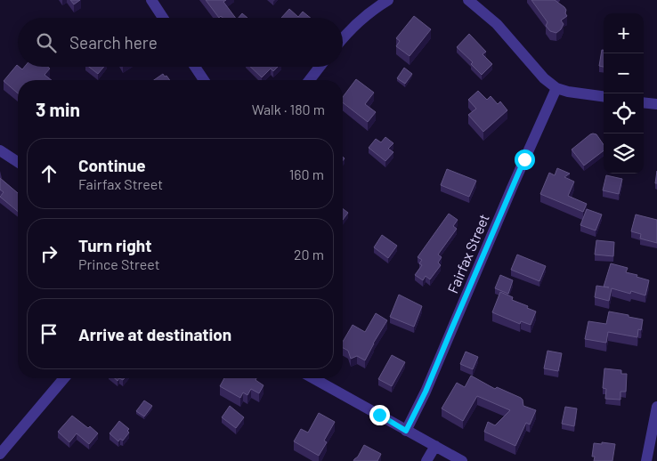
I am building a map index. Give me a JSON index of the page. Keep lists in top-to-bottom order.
{
  "streets": {
    "street": ["Fairfax Street"]
  },
  "page": {
    "map_buttons": ["+", "−"],
    "search": "Search here",
    "heading": ["3 min", "Walk · 180 m"],
    "list": [
      ["Continue", "Fairfax Street", "160 m"],
      ["Turn right", "Prince Street", "20 m"],
      "Arrive at destination"
    ]
  }
}
